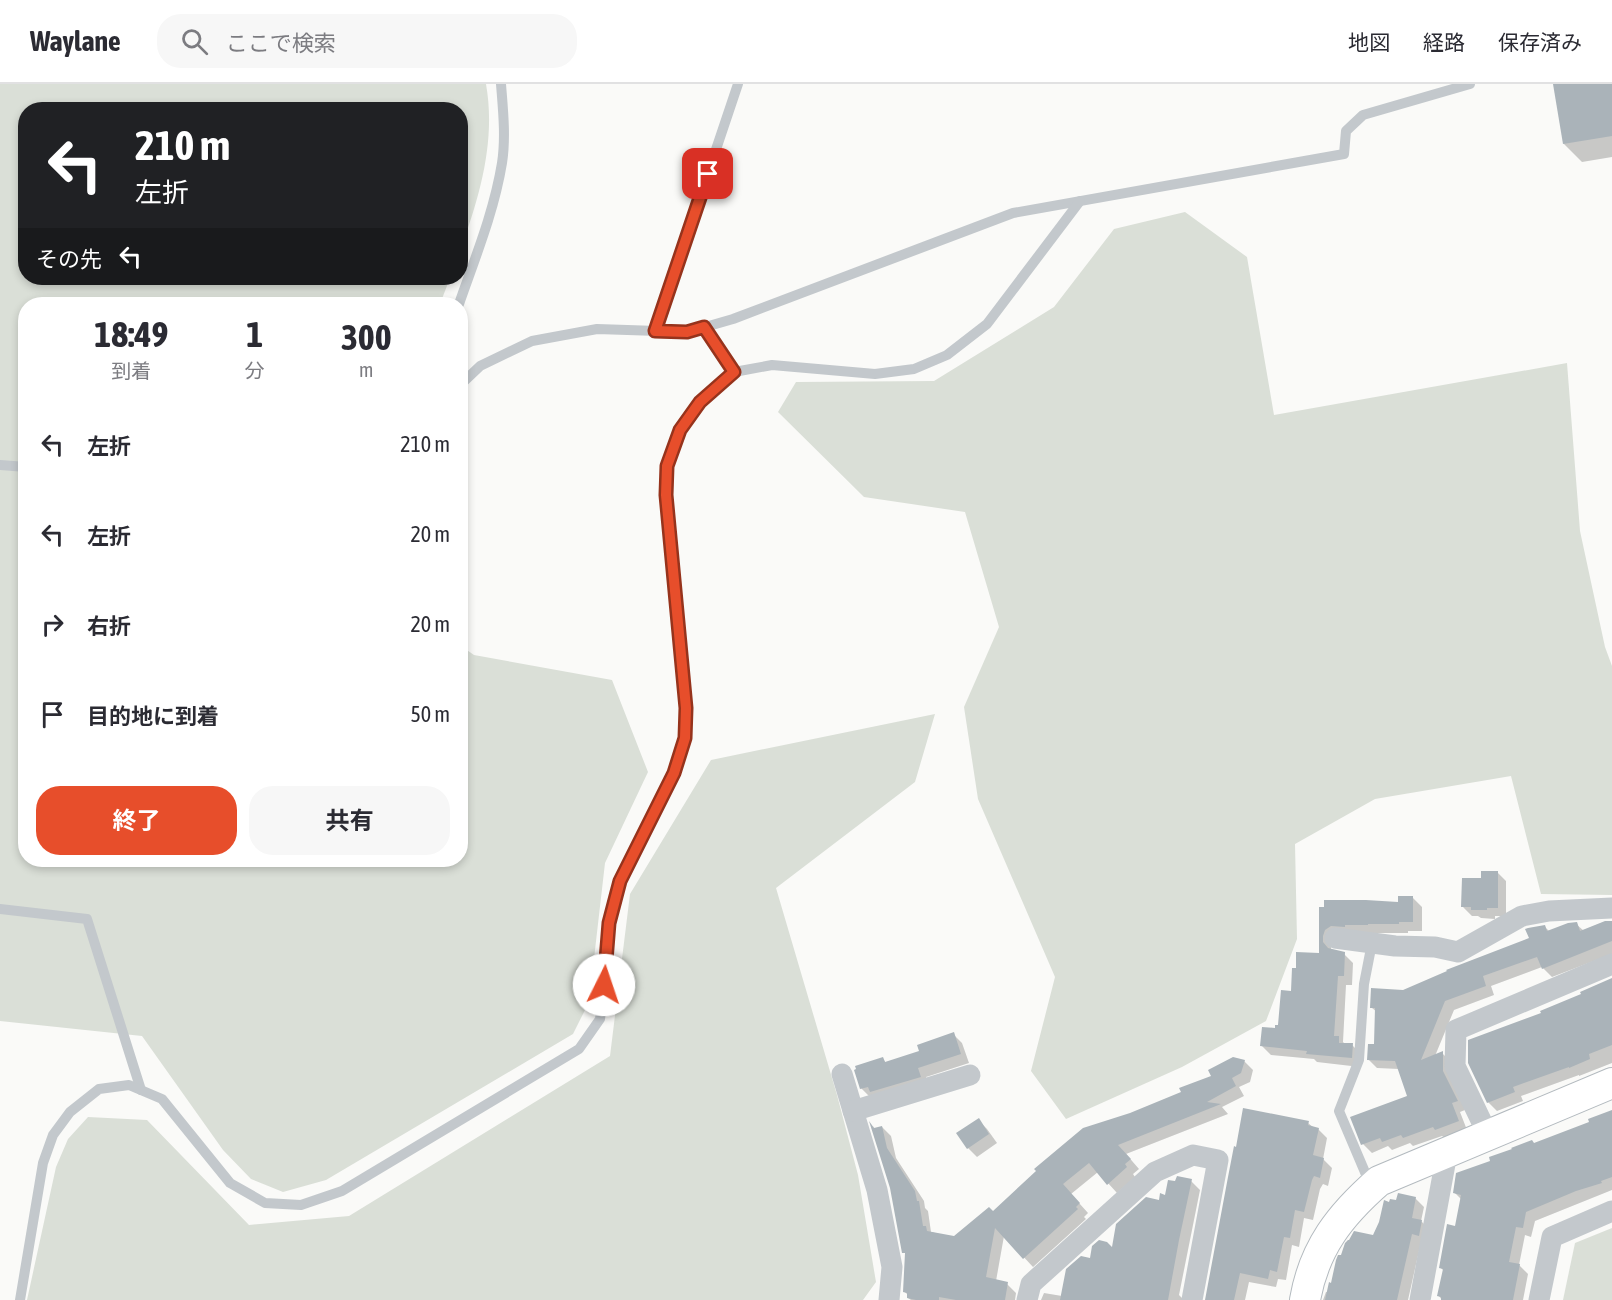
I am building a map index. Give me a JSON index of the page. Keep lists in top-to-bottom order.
{
  "page": {
    "header": "Waylane",
    "search": "ここで検索",
    "nav": ["地図", "経路", "保存済み"],
    "turn": ["210 m", "左折"],
    "then": "その先",
    "eta": [
      "18:49",
      "到着",
      "1",
      "分",
      "300",
      "m"
    ],
    "list": [
      {
        "name": "左折",
        "value": "210 m"
      },
      {
        "name": "左折",
        "value": "20 m"
      },
      {
        "name": "右折",
        "value": "20 m"
      },
      {
        "name": "目的地に到着",
        "value": "50 m"
      }
    ],
    "buttons": ["終了", "共有"]
  }
}
